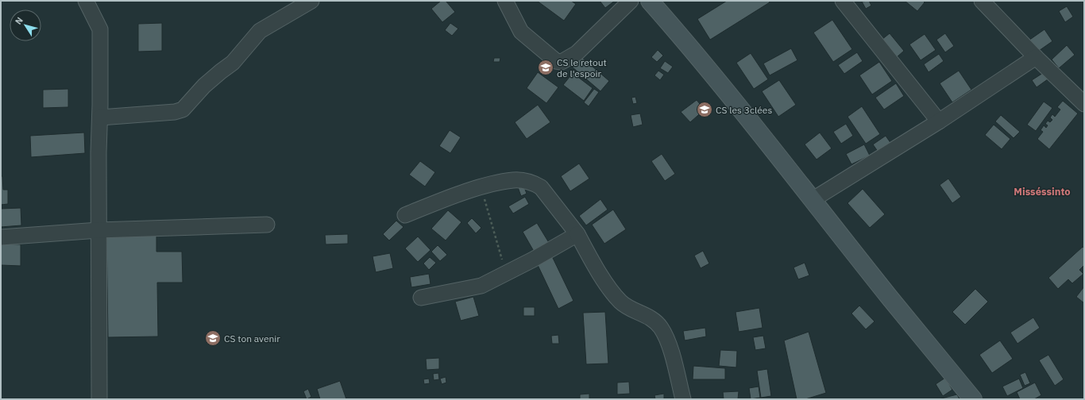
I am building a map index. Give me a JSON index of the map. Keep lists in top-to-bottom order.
{
  "districts": ["Misséssinto"],
  "places": {
    "school or university": ["CS le retout de l'espoir", "CS les 3clées", "CS ton avenir"]
  },
  "north": "top left"
}
